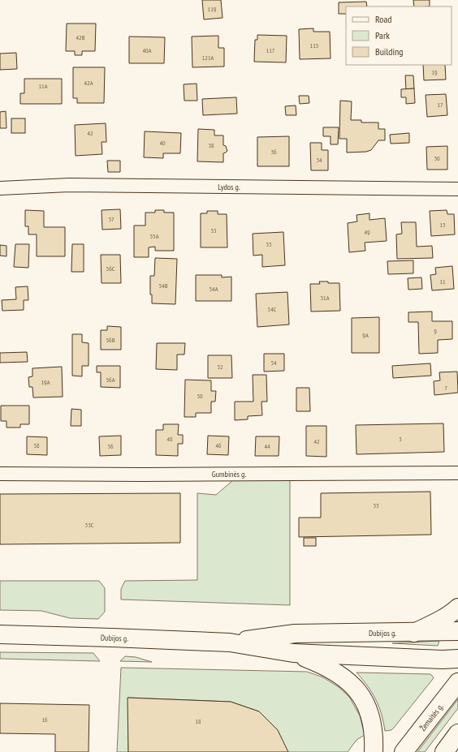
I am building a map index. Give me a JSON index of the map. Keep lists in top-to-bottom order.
{
  "streets": {
    "main road": ["Dubijos g.", "Žemaitės g."],
    "street": ["Lydos g.", "Gumbinės g."]
  },
  "house_numbers": [
    "119",
    "42B",
    "115",
    "40A",
    "117",
    "121A",
    "19",
    "42A",
    "11A",
    "17",
    "42",
    "40",
    "38",
    "36",
    "30",
    "34",
    "57",
    "13",
    "55",
    "49",
    "55A",
    "53",
    "56C",
    "11",
    "54B",
    "54A",
    "51A",
    "54C",
    "9",
    "9A",
    "56B",
    "54",
    "52",
    "56A",
    "19A",
    "7",
    "50",
    "48",
    "5",
    "42",
    "58",
    "46",
    "56",
    "44",
    "33",
    "33C",
    "16",
    "18"
  ],
  "legend": ["Road", "Park", "Building"]
}
